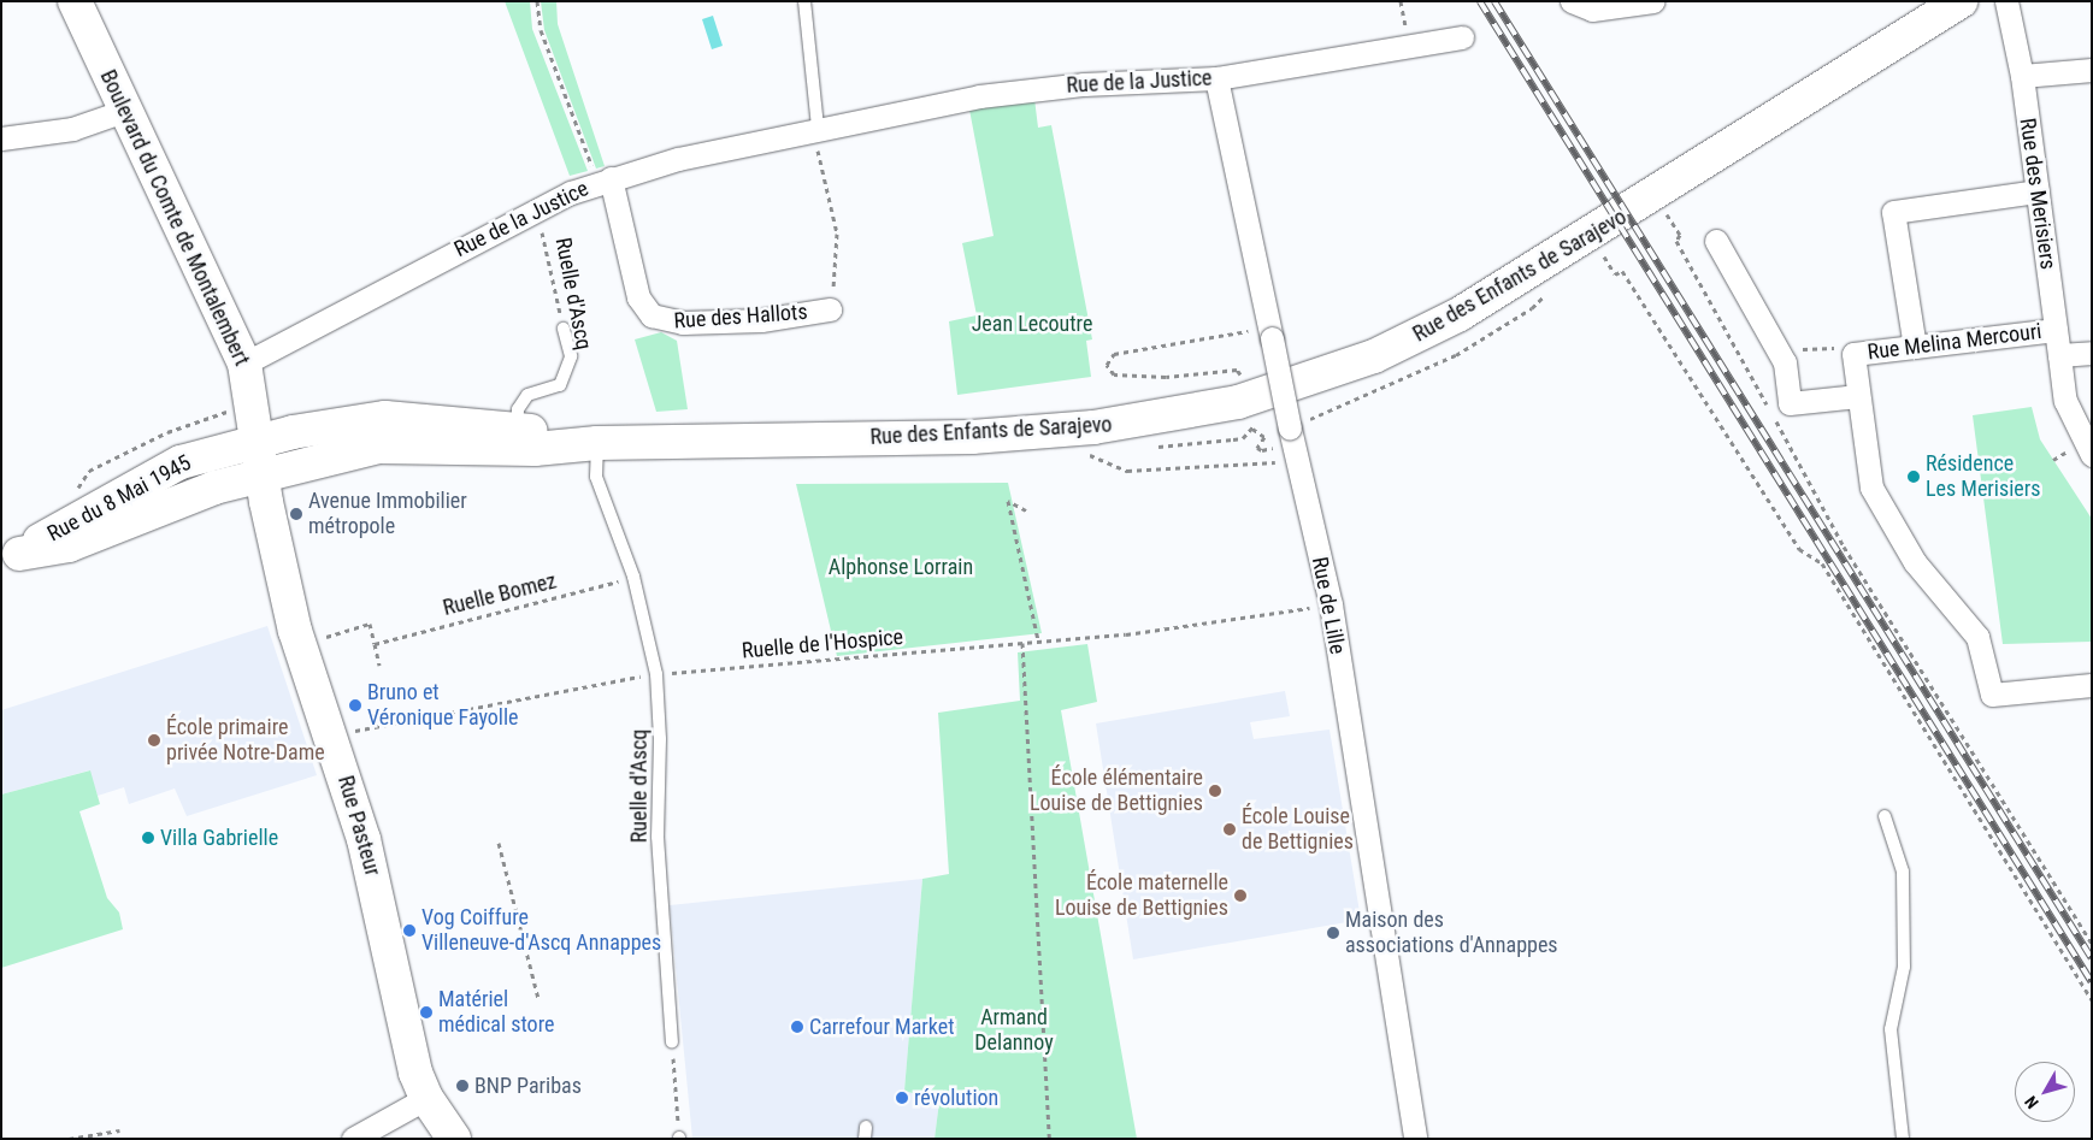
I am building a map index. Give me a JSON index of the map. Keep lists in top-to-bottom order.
{
  "streets": {
    "main road": [
      "Boulevard du Comte de Montalembert",
      "Rue des Enfants de Sarajevo",
      "Rue du 8 Mai 1945",
      "Rue Pasteur"
    ],
    "street": [
      "Rue de la Justice",
      "Rue des Merisiers",
      "Rue des Hallots",
      "Rue Melina Mercouri",
      "Rue de Lille"
    ],
    "lane": ["Ruelle d'Ascq"],
    "path": ["Ruelle Bomez", "Ruelle de l'Hospice"]
  },
  "crossings": [
    ["Rue de la Justice", "Boulevard du Comte de Montalembert"],
    ["Rue de la Justice", "Ruelle d'Ascq"],
    ["Rue de la Justice", "Rue des Hallots"],
    ["Rue de la Justice", "Rue de Lille"],
    ["Rue des Merisiers", "Rue Melina Mercouri"],
    ["Boulevard du Comte de Montalembert", "Rue des Enfants de Sarajevo"],
    ["Boulevard du Comte de Montalembert", "Rue du 8 Mai 1945"],
    ["Boulevard du Comte de Montalembert", "Rue Pasteur"],
    ["Rue des Enfants de Sarajevo", "Ruelle d'Ascq"],
    ["Rue des Enfants de Sarajevo", "Rue du 8 Mai 1945"],
    ["Rue des Enfants de Sarajevo", "Rue de Lille"],
    ["Rue des Enfants de Sarajevo", "Rue Pasteur"],
    ["Ruelle d'Ascq", "Ruelle Bomez"],
    ["Ruelle d'Ascq", "Ruelle de l'Hospice"],
    ["Rue du 8 Mai 1945", "Rue Pasteur"],
    ["Rue de Lille", "Ruelle de l'Hospice"],
    ["Ruelle de l'Hospice", "Rue Pasteur"]
  ],
  "parks": ["Jean Lecoutre", "Alphonse Lorrain", "Armand Delannoy"],
  "places": [
    "Résidence Les Merisiers",
    "Avenue Immobilier métropole",
    "Bruno et Véronique Fayolle",
    "École primaire privée Notre-Dame",
    "École élémentaire Louise de Bettignies",
    "École Louise de Bettignies",
    "Villa Gabrielle",
    "École maternelle Louise de Bettignies",
    "Vog Coiffure Villeneuve-d'Ascq Annappes",
    "Maison des associations d'Annappes",
    "Matériel médical store",
    "Carrefour Market",
    "BNP Paribas",
    "révolution"
  ],
  "north": "bottom left"
}
